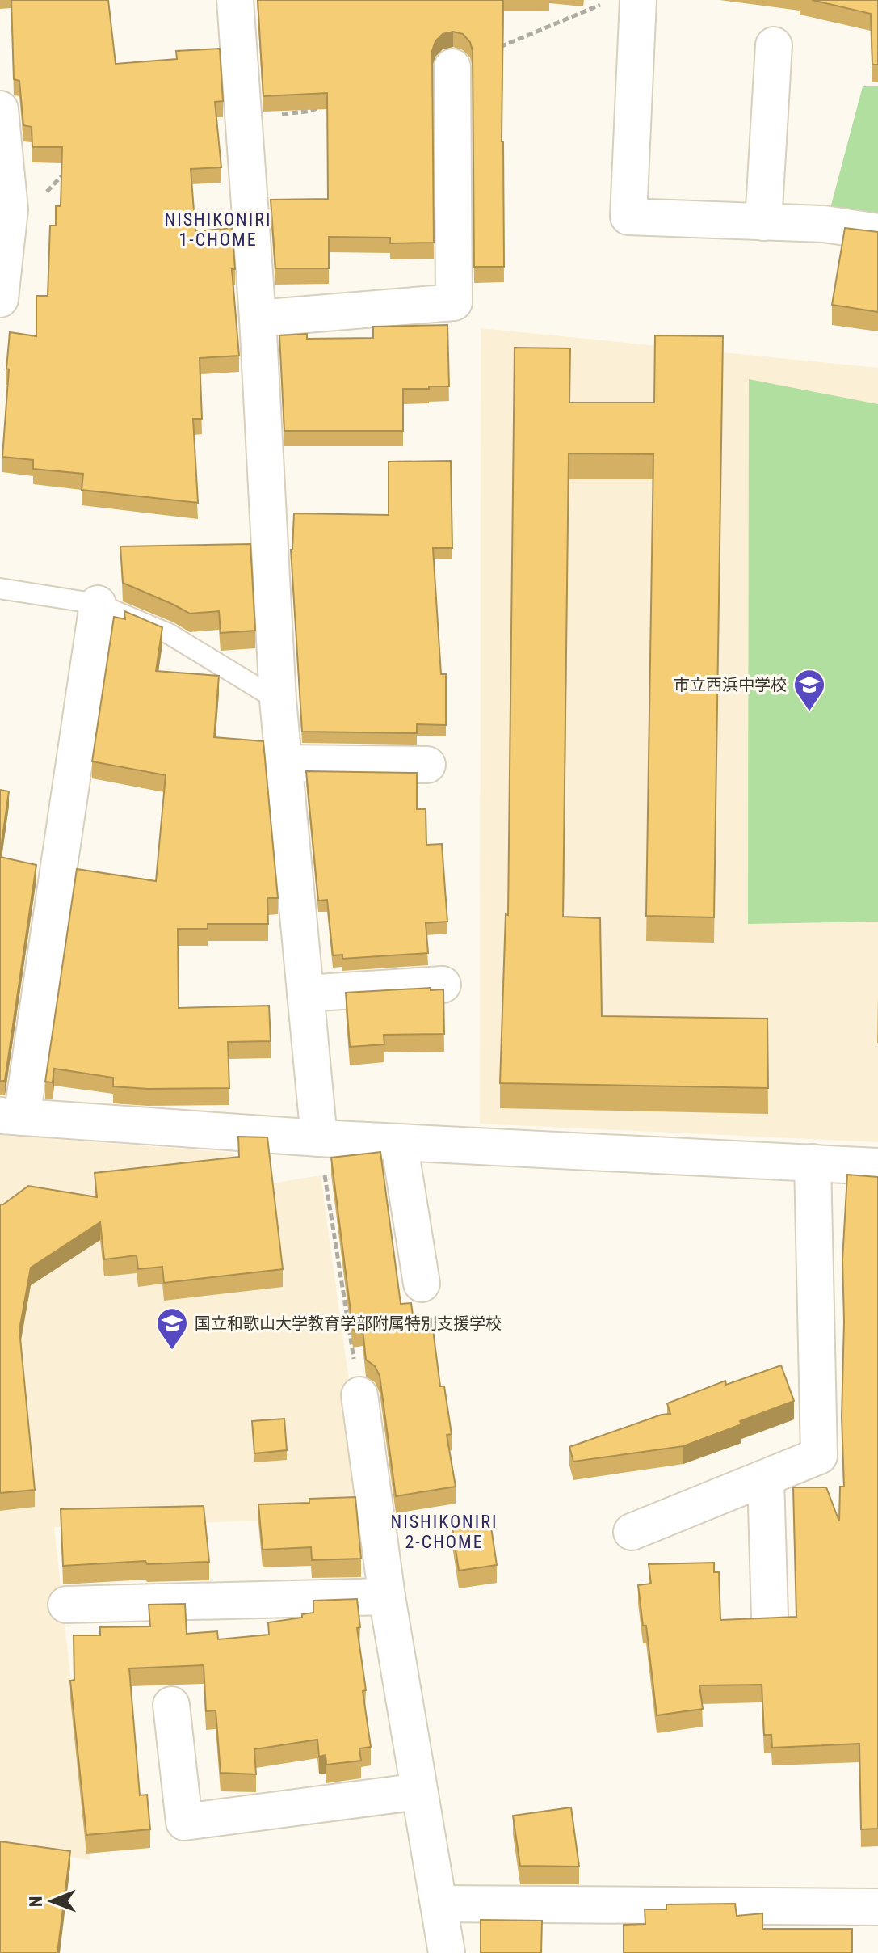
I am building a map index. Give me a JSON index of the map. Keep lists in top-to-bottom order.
{
  "districts": ["NISHIKONIRI 1-CHOME", "NISHIKONIRI 2-CHOME"],
  "places": {
    "school or university": ["市立西浜中学校", "国立和歌山大学教育学部附属特別支援学校"]
  },
  "north": "left"
}
